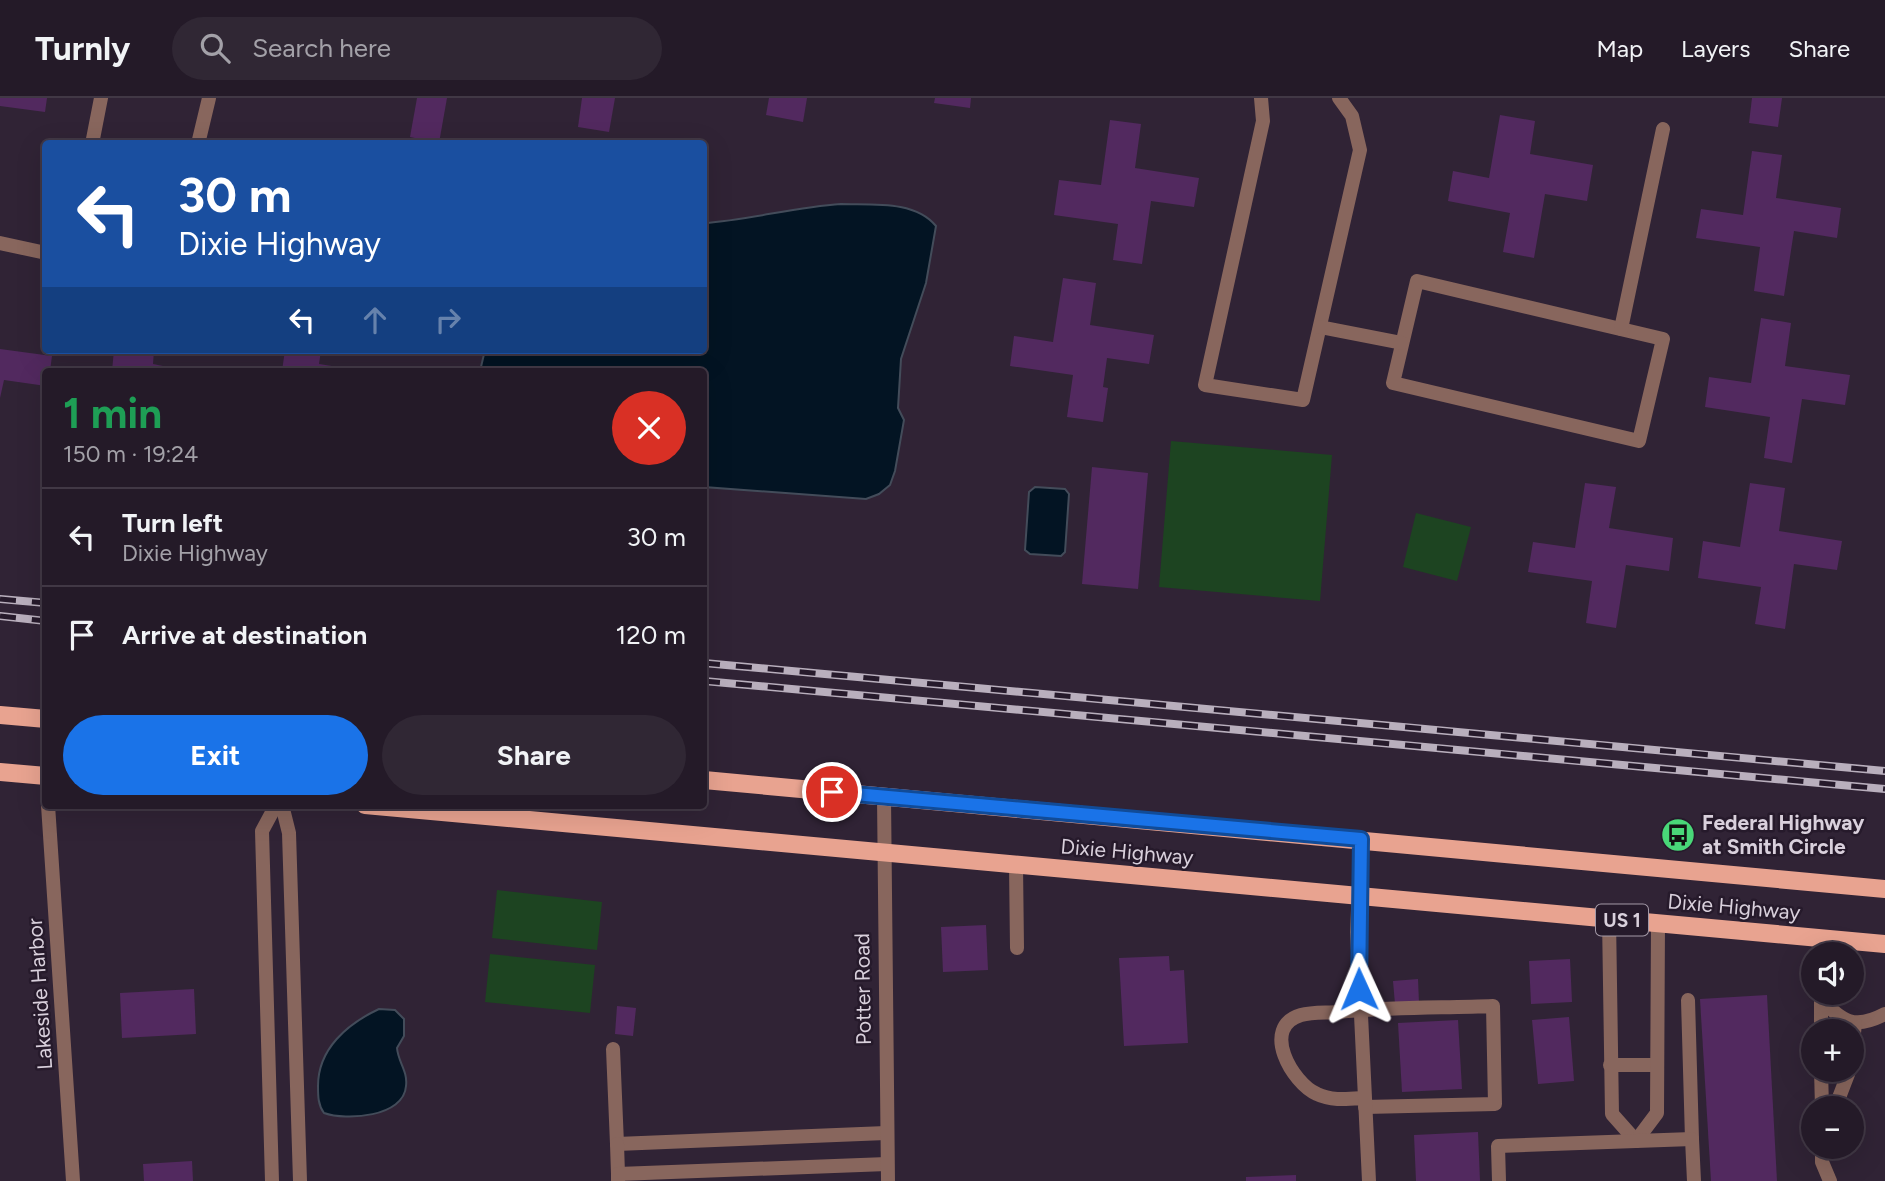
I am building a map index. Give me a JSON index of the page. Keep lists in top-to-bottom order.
{
  "streets": {
    "main road": ["Dixie Highway", "US 1"],
    "street": ["Potter Road", "Lakeside Harbor"]
  },
  "crossings": [
    ["Dixie Highway", "Potter Road"]
  ],
  "places": {
    "bus stop": ["Federal Highway at Smith Circle"]
  },
  "page": {
    "header": "Turnly",
    "search": "Search here",
    "nav": ["Map", "Layers", "Share"],
    "turn": ["30 m", "Dixie Highway"],
    "heading": ["1 min", "150 m · 19:24"],
    "list": [
      {
        "name": "Turn left",
        "note": "Dixie Highway",
        "value": "30 m"
      },
      {
        "name": "Arrive at destination",
        "value": "120 m"
      }
    ],
    "buttons": ["Exit", "Share"],
    "map_buttons": ["+", "−"]
  }
}
